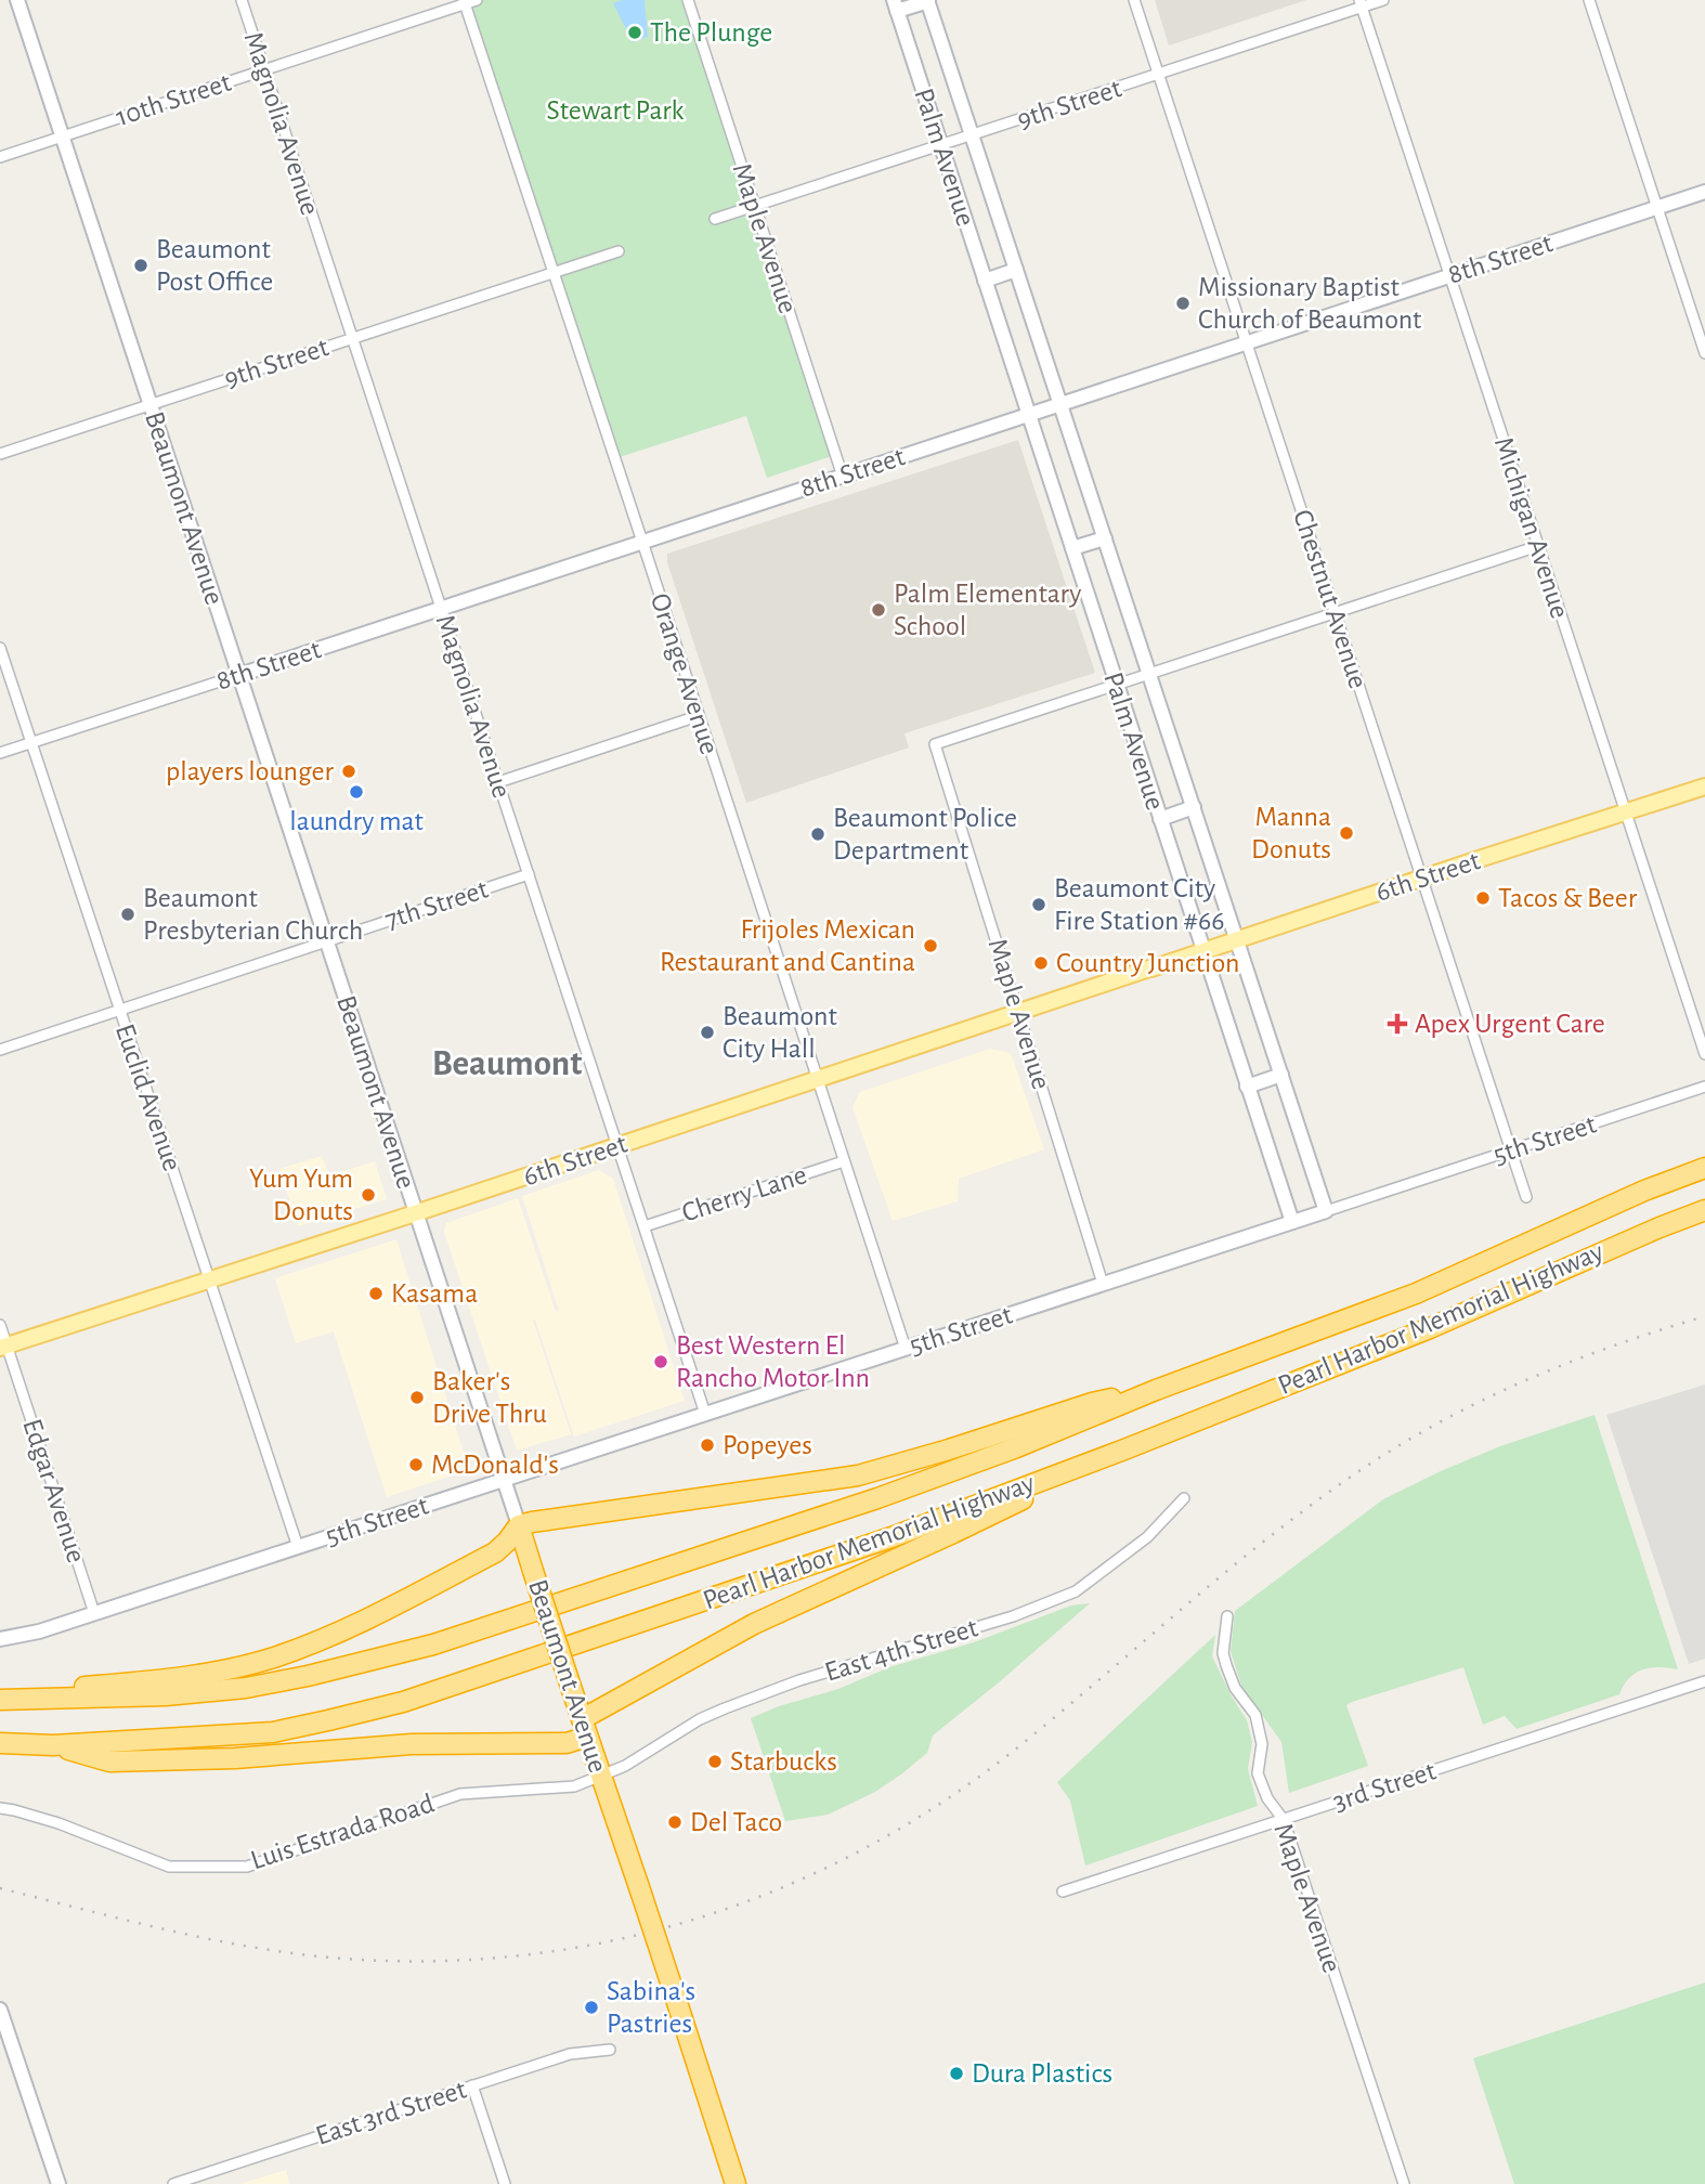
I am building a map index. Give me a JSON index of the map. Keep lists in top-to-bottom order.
{
  "streets": {
    "highway": ["Beaumont Avenue", "Pearl Harbor Memorial Highway"],
    "main road": ["6th Street"],
    "street": [
      "10th Street",
      "9th Street",
      "Magnolia Avenue",
      "Palm Avenue",
      "Maple Avenue",
      "8th Street",
      "Michigan Avenue",
      "Chestnut Avenue",
      "Orange Avenue",
      "7th Street",
      "Euclid Avenue",
      "5th Street",
      "Cherry Lane",
      "Edgar Avenue",
      "East 4th Street",
      "3rd Street",
      "Luis Estrada Road",
      "East 3rd Street"
    ]
  },
  "crossings": [
    ["10th Street", "Magnolia Avenue"],
    ["10th Street", "Beaumont Avenue"],
    ["10th Street", "Orange Avenue"],
    ["9th Street", "Magnolia Avenue"],
    ["9th Street", "Palm Avenue"],
    ["9th Street", "Maple Avenue"],
    ["9th Street", "Beaumont Avenue"],
    ["9th Street", "Michigan Avenue"],
    ["9th Street", "Chestnut Avenue"],
    ["9th Street", "Orange Avenue"],
    ["Magnolia Avenue", "8th Street"],
    ["Magnolia Avenue", "6th Street"],
    ["Magnolia Avenue", "7th Street"],
    ["Magnolia Avenue", "5th Street"],
    ["Magnolia Avenue", "Cherry Lane"],
    ["Palm Avenue", "Maple Avenue"],
    ["Palm Avenue", "8th Street"],
    ["Palm Avenue", "6th Street"],
    ["Palm Avenue", "5th Street"],
    ["Maple Avenue", "8th Street"],
    ["Maple Avenue", "6th Street"],
    ["Maple Avenue", "5th Street"],
    ["Maple Avenue", "3rd Street"],
    ["8th Street", "Beaumont Avenue"],
    ["8th Street", "Michigan Avenue"],
    ["8th Street", "Chestnut Avenue"],
    ["8th Street", "Orange Avenue"],
    ["8th Street", "Euclid Avenue"],
    ["Beaumont Avenue", "6th Street"],
    ["Beaumont Avenue", "7th Street"],
    ["Beaumont Avenue", "5th Street"],
    ["Beaumont Avenue", "East 4th Street"],
    ["Beaumont Avenue", "Luis Estrada Road"],
    ["Michigan Avenue", "6th Street"],
    ["Chestnut Avenue", "6th Street"],
    ["Chestnut Avenue", "5th Street"],
    ["Orange Avenue", "6th Street"],
    ["Orange Avenue", "5th Street"],
    ["Orange Avenue", "Cherry Lane"],
    ["6th Street", "Euclid Avenue"],
    ["6th Street", "Edgar Avenue"],
    ["7th Street", "Euclid Avenue"],
    ["Euclid Avenue", "5th Street"],
    ["5th Street", "Edgar Avenue"],
    ["East 4th Street", "Luis Estrada Road"]
  ],
  "districts": ["Beaumont"],
  "parks": ["Stewart Park"],
  "places": {
    "other": [
      "The Plunge",
      "Beaumont Post Office",
      "Missionary Baptist Church of Beaumont",
      "Palm Elementary School",
      "players lounger",
      "laundry mat",
      "Manna Donuts",
      "Beaumont Police Department",
      "Tacos & Beer",
      "Beaumont City Fire Station #66",
      "Beaumont Presbyterian Church",
      "Frijoles Mexican Restaurant and Cantina",
      "Country Junction",
      "Beaumont City Hall",
      "Yum Yum Donuts",
      "Kasama",
      "Best Western El Rancho Motor Inn",
      "Baker's Drive Thru",
      "Popeyes",
      "McDonald's",
      "Starbucks",
      "Del Taco",
      "Sabina's Pastries",
      "Dura Plastics"
    ],
    "health": ["Apex Urgent Care"]
  }
}
